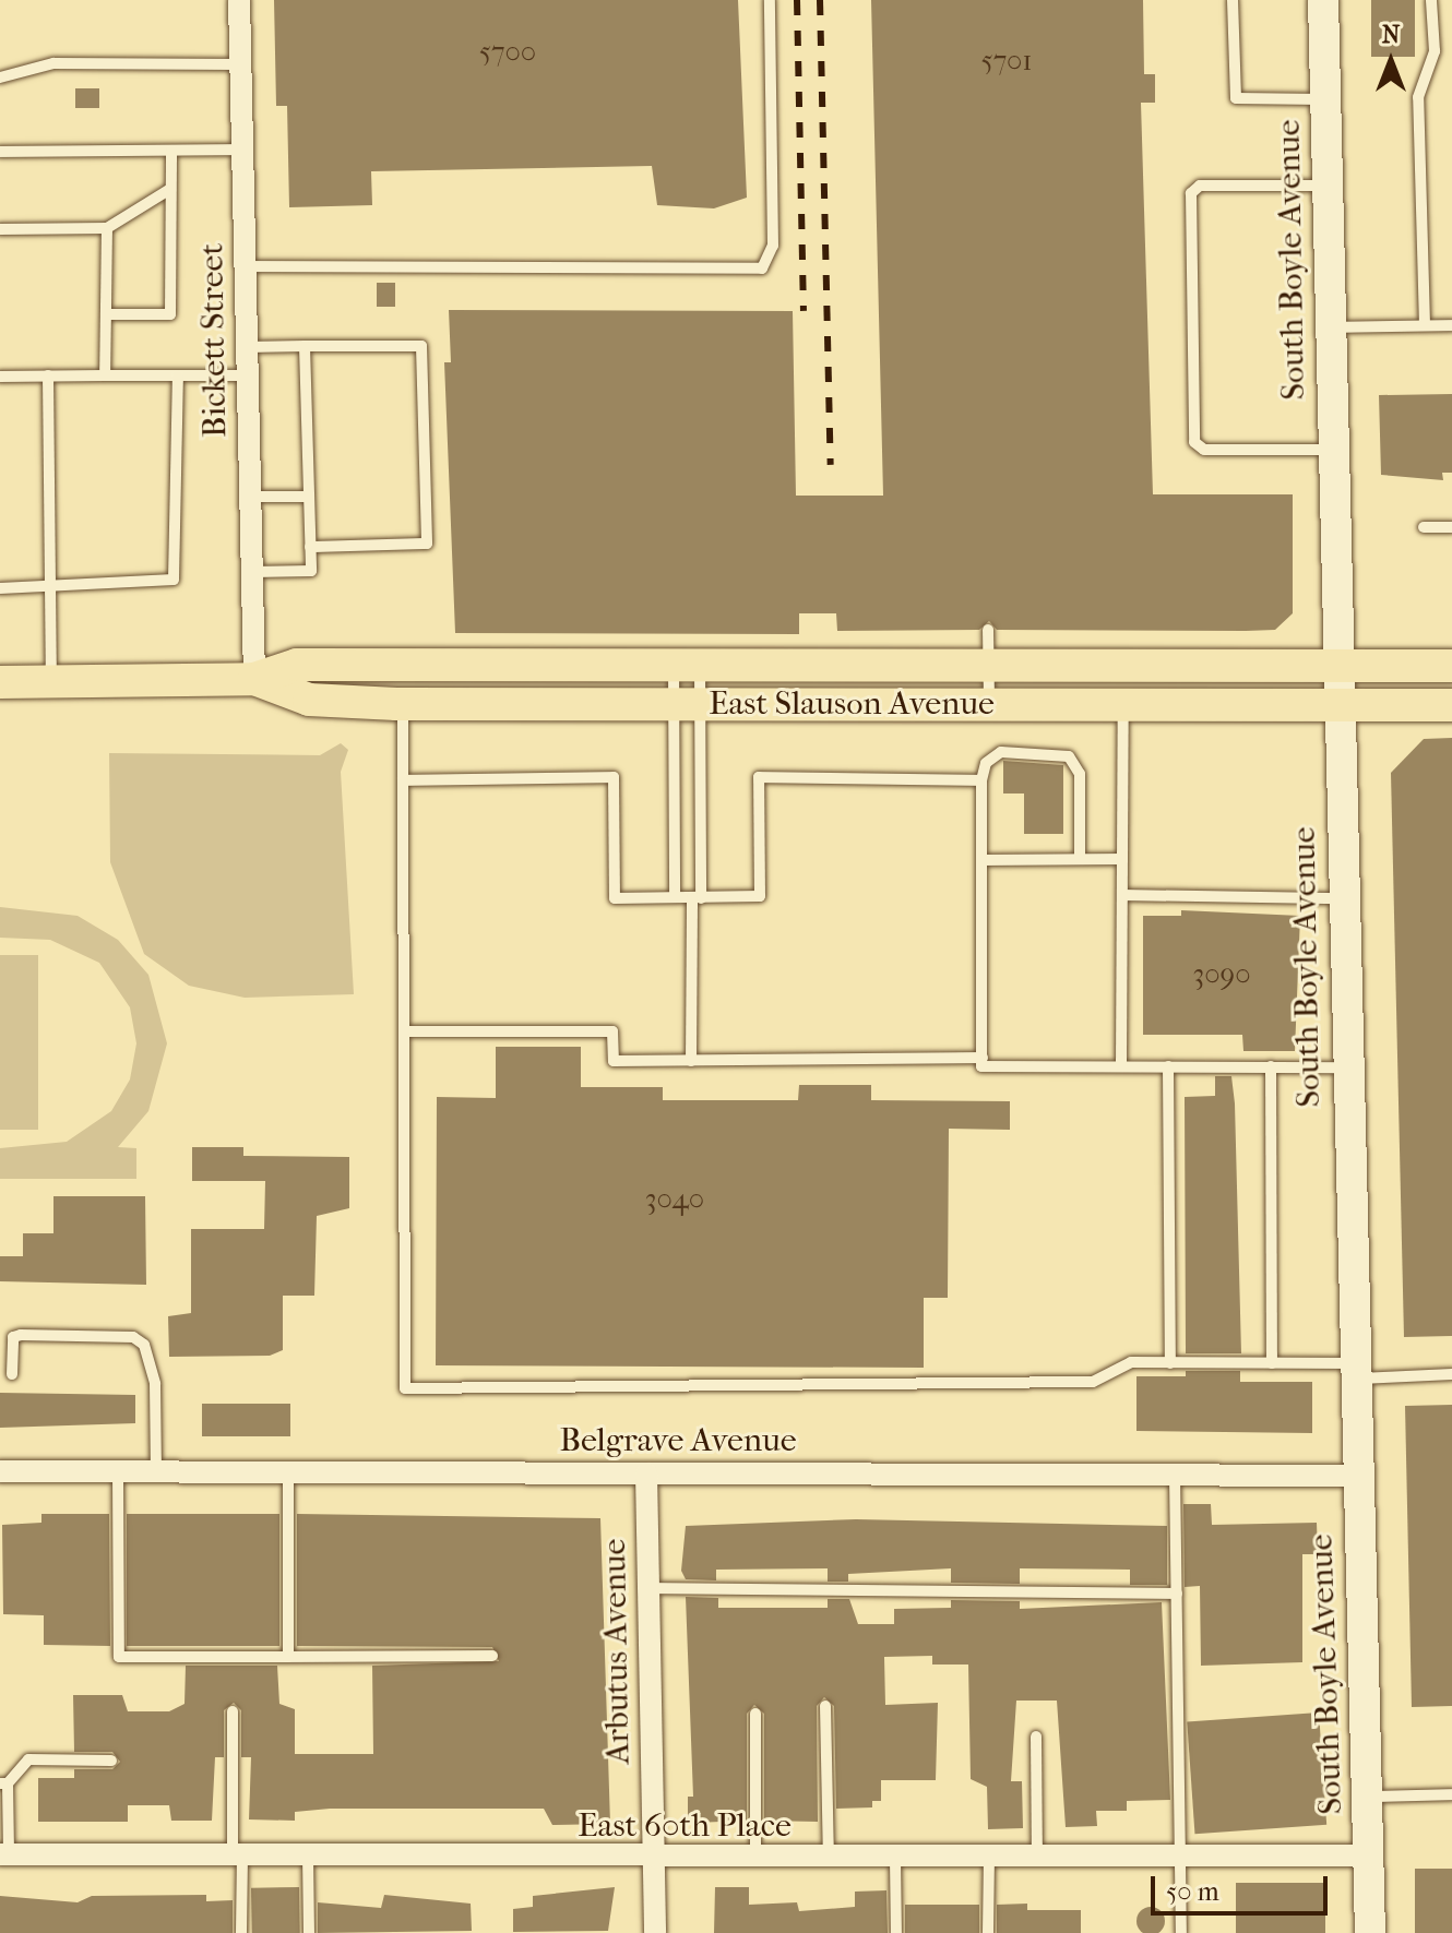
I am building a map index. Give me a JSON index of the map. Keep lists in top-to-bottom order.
{
  "streets": {
    "main road": ["South Boyle Avenue", "East Slauson Avenue"],
    "street": [
      "Bickett Street",
      "Belgrave Avenue",
      "Arbutus Avenue",
      "East 60th Place"
    ]
  },
  "crossings": [
    ["South Boyle Avenue", "East Slauson Avenue"],
    ["South Boyle Avenue", "Belgrave Avenue"],
    ["South Boyle Avenue", "East 60th Place"],
    ["Bickett Street", "East Slauson Avenue"],
    ["Belgrave Avenue", "Arbutus Avenue"],
    ["Arbutus Avenue", "East 60th Place"]
  ],
  "house_numbers": [
    "5700",
    "5701",
    "3090",
    "3040"
  ],
  "scale_bar": "50 m",
  "north": "top"
}
